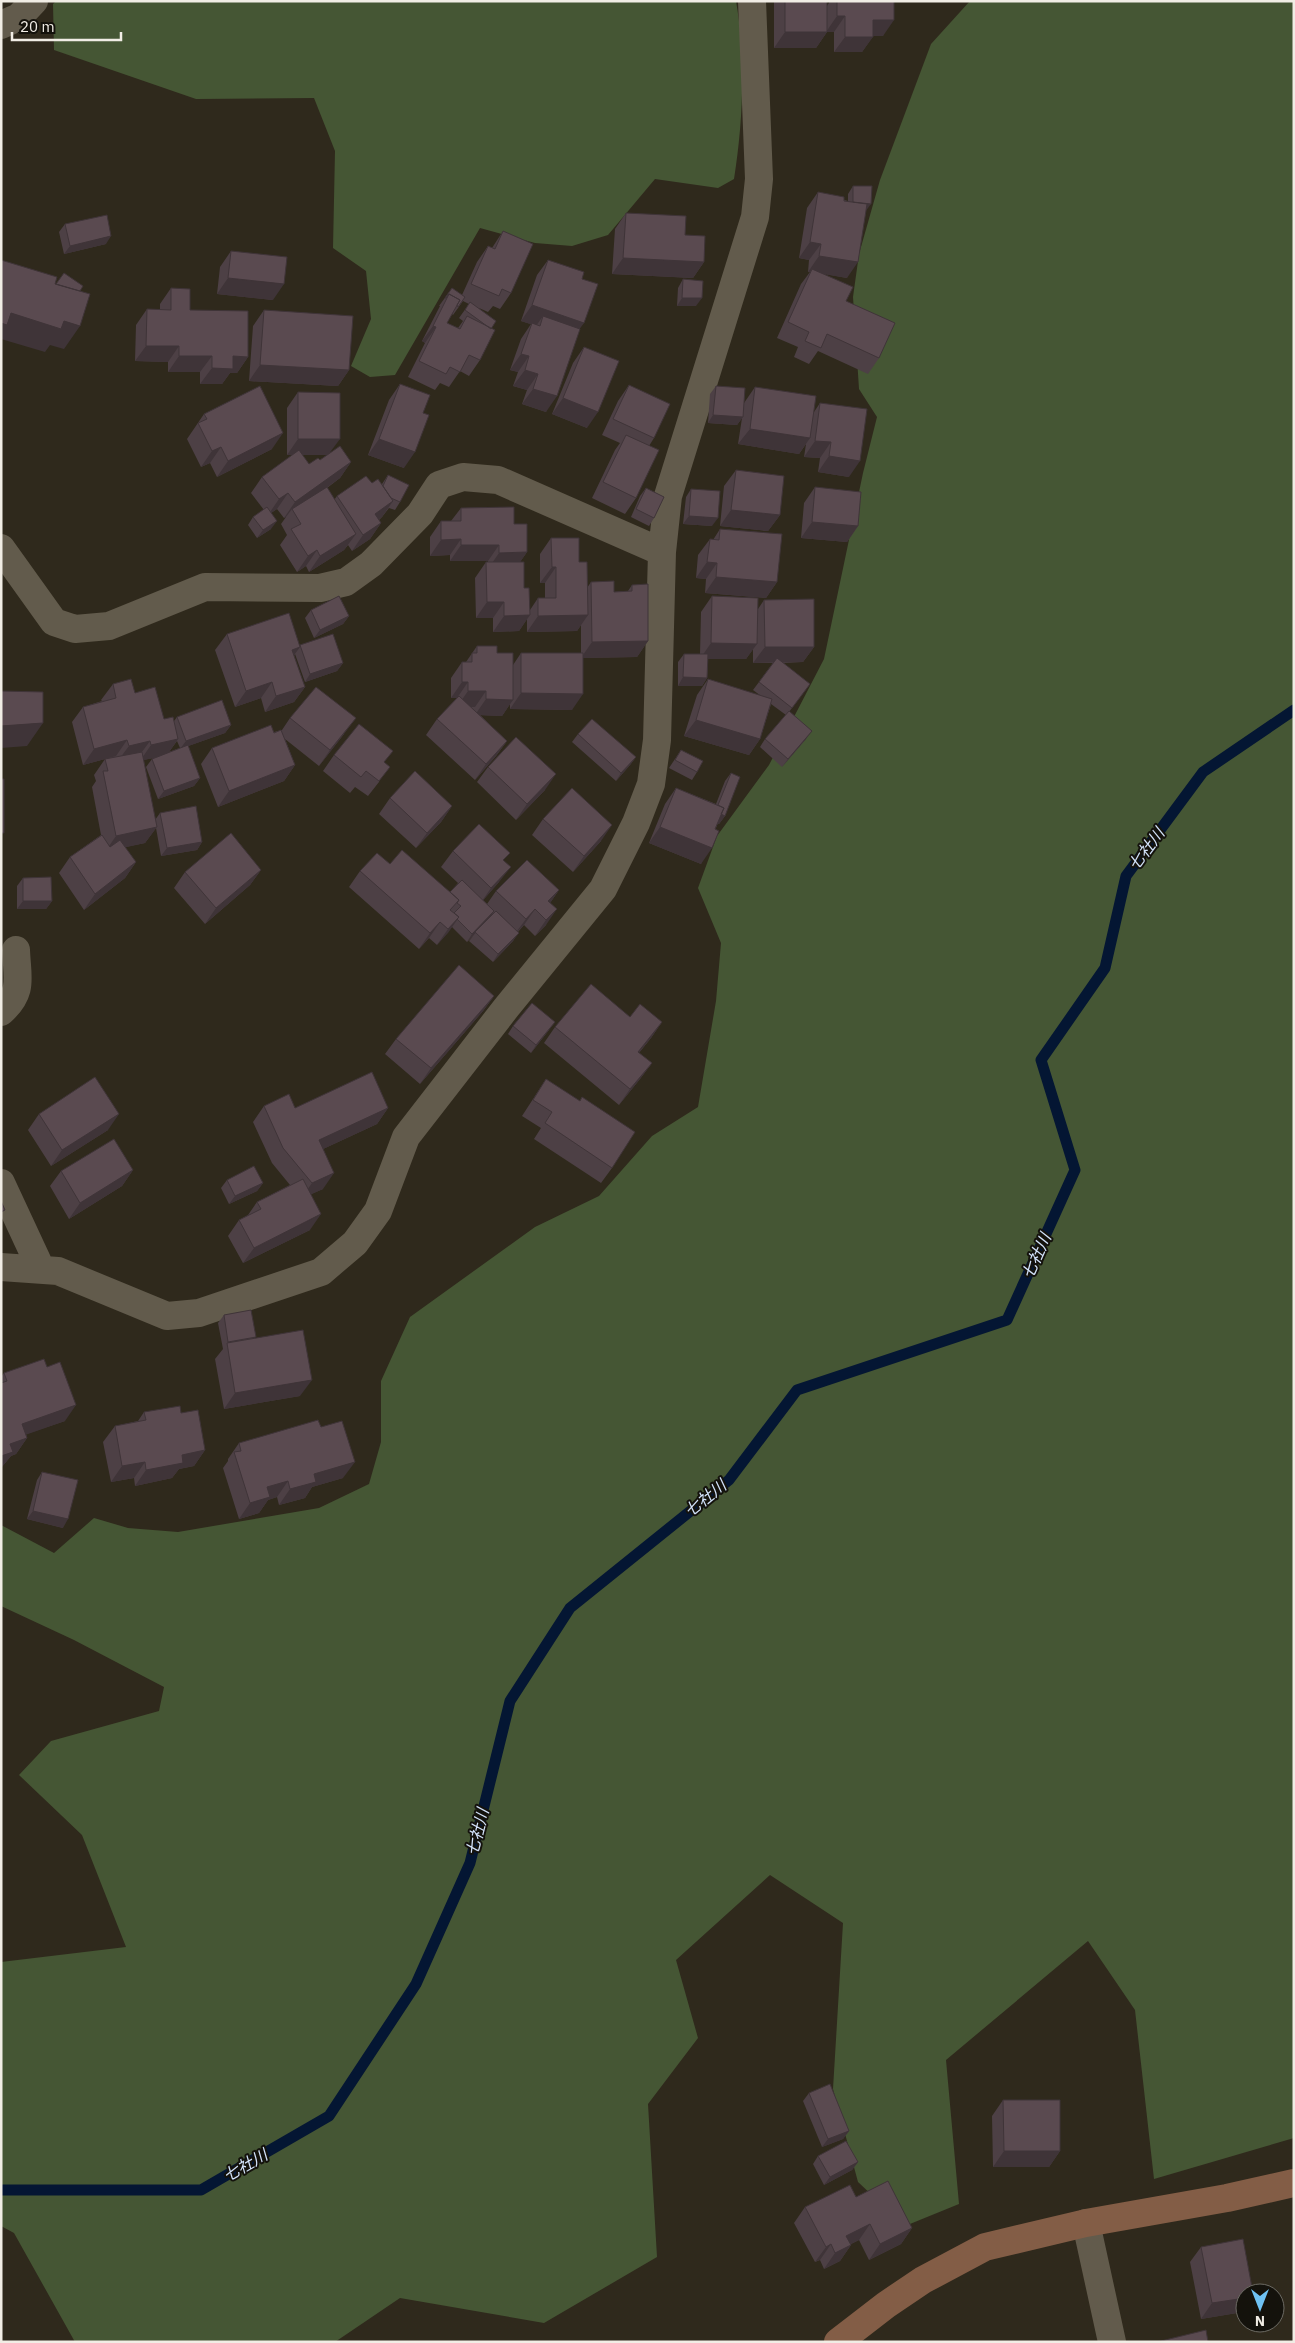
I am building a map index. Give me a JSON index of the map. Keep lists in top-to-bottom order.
{
  "water": ["七社川"],
  "scale_bar": "20 m",
  "north": "bottom"
}
